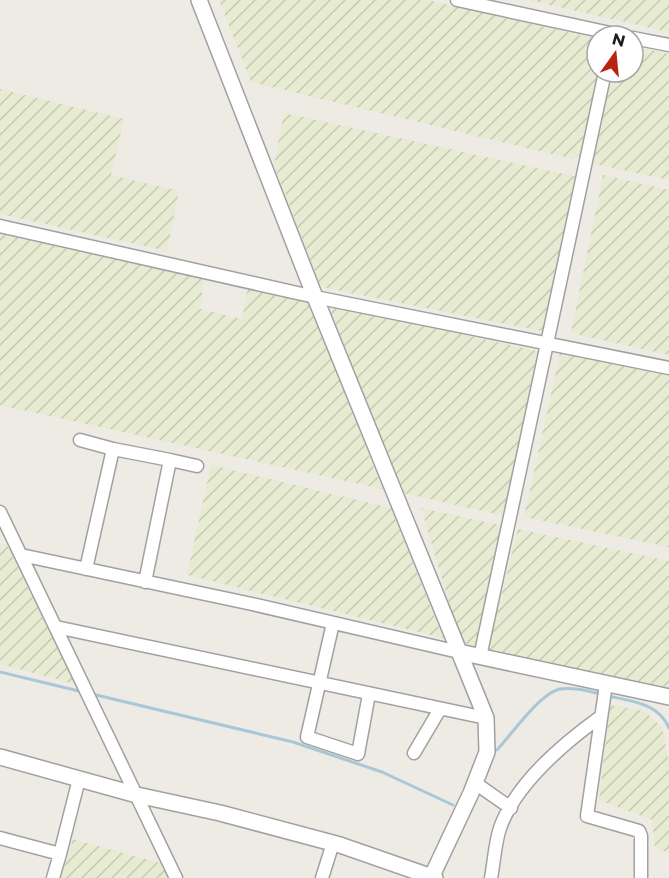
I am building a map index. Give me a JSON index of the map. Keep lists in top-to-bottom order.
{
  "north": "top"
}
